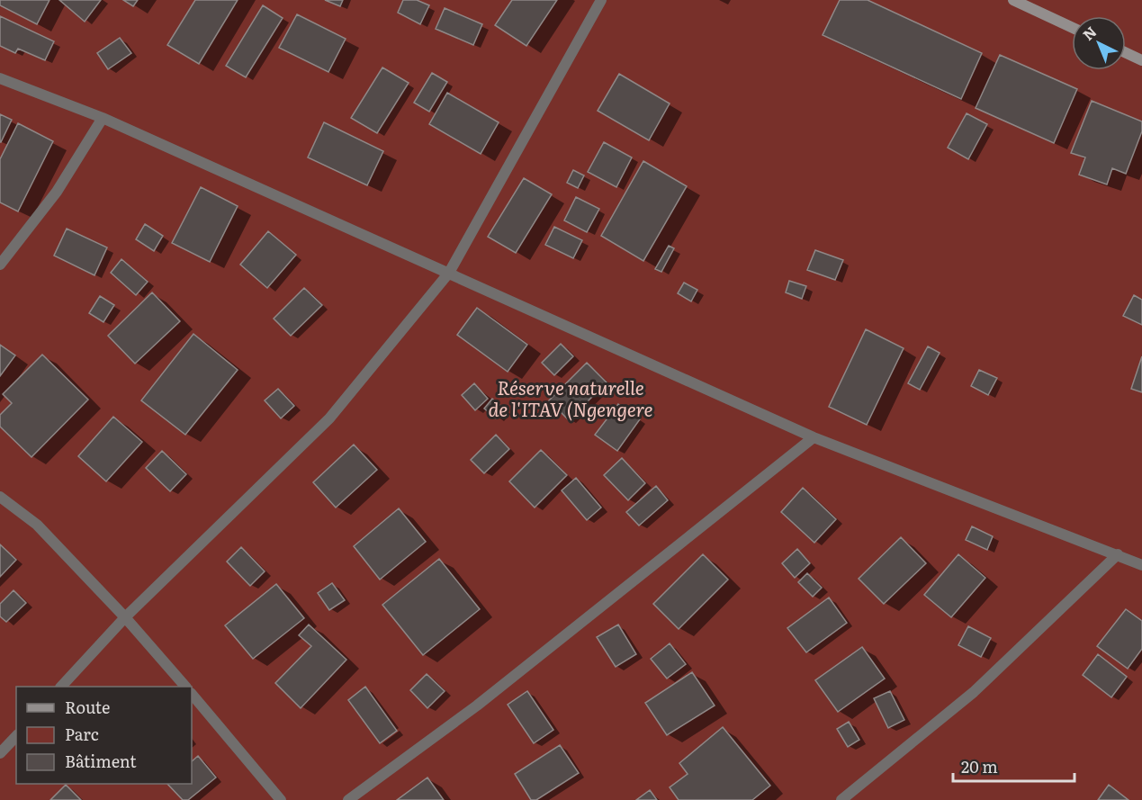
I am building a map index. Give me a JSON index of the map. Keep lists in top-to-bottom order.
{
  "parks": ["Réserve naturelle de l'ITAV (Ngengere"],
  "legend": ["Route", "Parc", "Bâtiment"],
  "scale_bar": "20 m",
  "north": "top left"
}
